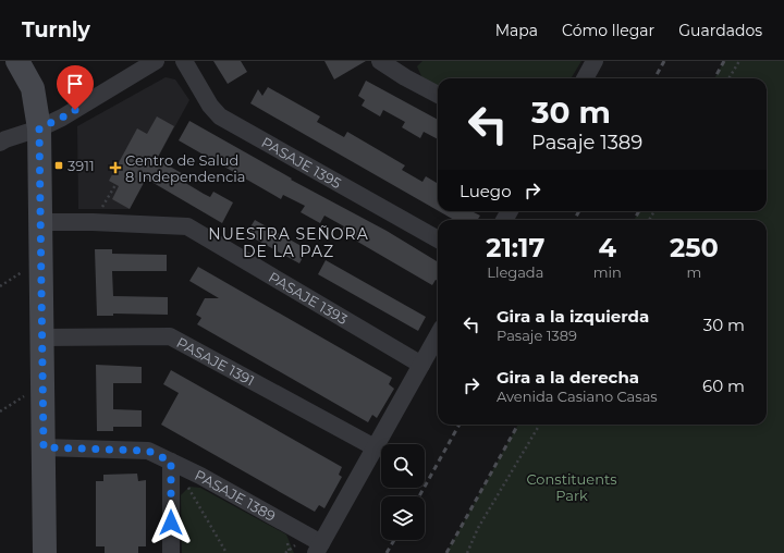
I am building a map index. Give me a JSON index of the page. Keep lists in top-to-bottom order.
{
  "streets": {
    "street": [
      "PASAJE 1395",
      "PASAJE 1393",
      "PASAJE 1391",
      "PASAJE 1389"
    ]
  },
  "districts": ["NUESTRA SEÑORA DE LA PAZ"],
  "parks": ["Constituents Park"],
  "places": {
    "transit": ["3911"],
    "health": ["Centro de Salud 8 Independencia"]
  },
  "page": {
    "header": "Turnly",
    "nav": ["Mapa", "Cómo llegar", "Guardados"],
    "turn": ["30 m", "Pasaje 1389"],
    "then": "Luego",
    "eta": [
      "21:17",
      "Llegada",
      "4",
      "min",
      "250",
      "m"
    ],
    "list": [
      {
        "name": "Gira a la izquierda",
        "note": "Pasaje 1389",
        "value": "30 m"
      },
      {
        "name": "Gira a la derecha",
        "note": "Avenida Casiano Casas",
        "value": "60 m"
      }
    ]
  }
}
